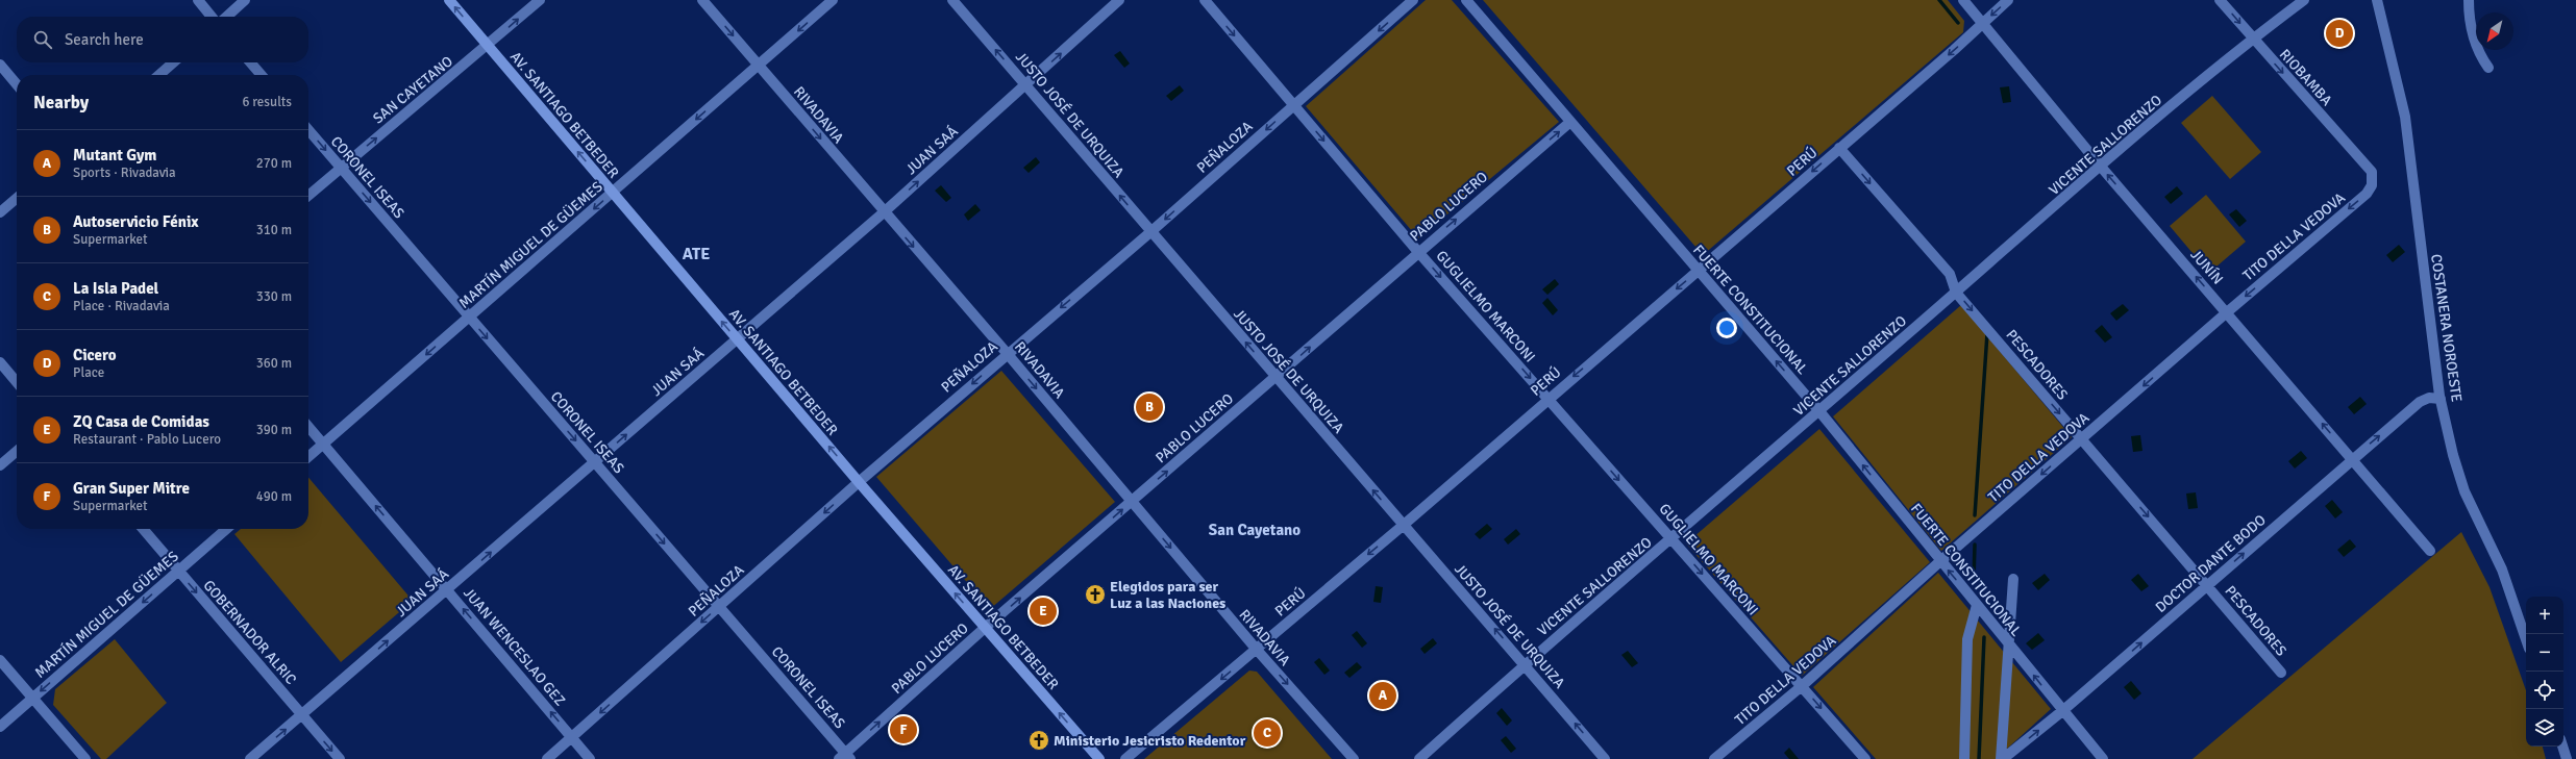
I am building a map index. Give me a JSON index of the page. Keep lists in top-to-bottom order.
{
  "streets": {
    "main road": ["AV. SANTIAGO BETBEDER"],
    "street": [
      "RIOBAMBA",
      "SAN CAYETANO",
      "RIVADAVIA",
      "JUSTO JOSÉ DE URQUIZA",
      "VICENTE SALLORENZO",
      "PEÑALOZA",
      "JUAN SAÁ",
      "PERÚ",
      "CORONEL ISEAS",
      "PABLO LUCERO",
      "TITO DELLA VEDOVA",
      "MARTÍN MIGUEL DE GÜEMES",
      "JUNÍN",
      "GUGLIELMO MARCONI",
      "FUERTE CONSTITUCIONAL",
      "COSTANERA NOROESTE",
      "PESCADORES",
      "DOCTOR DANTE BODO",
      "GOBERNADOR ALRIC",
      "JUAN WENCESLAO GEZ"
    ]
  },
  "crossings": [
    ["RIOBAMBA", "VICENTE SALLORENZO"],
    ["RIOBAMBA", "TITO DELLA VEDOVA"],
    ["SAN CAYETANO", "AV. SANTIAGO BETBEDER"],
    ["SAN CAYETANO", "CORONEL ISEAS"],
    ["AV. SANTIAGO BETBEDER", "PEÑALOZA"],
    ["AV. SANTIAGO BETBEDER", "JUAN SAÁ"],
    ["AV. SANTIAGO BETBEDER", "PABLO LUCERO"],
    ["AV. SANTIAGO BETBEDER", "MARTÍN MIGUEL DE GÜEMES"],
    ["RIVADAVIA", "PEÑALOZA"],
    ["RIVADAVIA", "JUAN SAÁ"],
    ["RIVADAVIA", "PERÚ"],
    ["RIVADAVIA", "PABLO LUCERO"],
    ["RIVADAVIA", "MARTÍN MIGUEL DE GÜEMES"],
    ["JUSTO JOSÉ DE URQUIZA", "VICENTE SALLORENZO"],
    ["JUSTO JOSÉ DE URQUIZA", "PEÑALOZA"],
    ["JUSTO JOSÉ DE URQUIZA", "JUAN SAÁ"],
    ["JUSTO JOSÉ DE URQUIZA", "PERÚ"],
    ["JUSTO JOSÉ DE URQUIZA", "PABLO LUCERO"],
    ["VICENTE SALLORENZO", "JUNÍN"],
    ["VICENTE SALLORENZO", "GUGLIELMO MARCONI"],
    ["VICENTE SALLORENZO", "FUERTE CONSTITUCIONAL"],
    ["VICENTE SALLORENZO", "PESCADORES"],
    ["PEÑALOZA", "CORONEL ISEAS"],
    ["PEÑALOZA", "GUGLIELMO MARCONI"],
    ["PEÑALOZA", "JUAN WENCESLAO GEZ"],
    ["JUAN SAÁ", "CORONEL ISEAS"],
    ["JUAN SAÁ", "GOBERNADOR ALRIC"],
    ["JUAN SAÁ", "JUAN WENCESLAO GEZ"],
    ["PERÚ", "JUNÍN"],
    ["PERÚ", "GUGLIELMO MARCONI"],
    ["PERÚ", "FUERTE CONSTITUCIONAL"],
    ["PERÚ", "PESCADORES"],
    ["CORONEL ISEAS", "PABLO LUCERO"],
    ["CORONEL ISEAS", "MARTÍN MIGUEL DE GÜEMES"],
    ["PABLO LUCERO", "GUGLIELMO MARCONI"],
    ["PABLO LUCERO", "FUERTE CONSTITUCIONAL"],
    ["TITO DELLA VEDOVA", "JUNÍN"],
    ["TITO DELLA VEDOVA", "GUGLIELMO MARCONI"],
    ["TITO DELLA VEDOVA", "FUERTE CONSTITUCIONAL"],
    ["TITO DELLA VEDOVA", "PESCADORES"],
    ["MARTÍN MIGUEL DE GÜEMES", "GOBERNADOR ALRIC"],
    ["MARTÍN MIGUEL DE GÜEMES", "JUAN WENCESLAO GEZ"],
    ["JUNÍN", "DOCTOR DANTE BODO"],
    ["FUERTE CONSTITUCIONAL", "DOCTOR DANTE BODO"],
    ["COSTANERA NOROESTE", "DOCTOR DANTE BODO"],
    ["PESCADORES", "DOCTOR DANTE BODO"]
  ],
  "one_way": [
    "RIOBAMBA",
    "SAN CAYETANO",
    "AV. SANTIAGO BETBEDER",
    "RIVADAVIA",
    "JUSTO JOSÉ DE URQUIZA",
    "PEÑALOZA",
    "JUAN SAÁ",
    "PERÚ",
    "CORONEL ISEAS",
    "PABLO LUCERO",
    "TITO DELLA VEDOVA",
    "MARTÍN MIGUEL DE GÜEMES",
    "JUNÍN",
    "GUGLIELMO MARCONI",
    "FUERTE CONSTITUCIONAL",
    "PESCADORES",
    "DOCTOR DANTE BODO",
    "GOBERNADOR ALRIC",
    "JUAN WENCESLAO GEZ"
  ],
  "districts": ["ATE", "San Cayetano"],
  "places": {
    "church": ["Elegidos para ser Luz a las Naciones", "Ministerio Jesicristo Redentor"]
  },
  "north": "bottom left",
  "page": {
    "search": "Search here",
    "pins": [
      "D",
      "B",
      "E",
      "A",
      "F",
      "C"
    ],
    "heading": ["Nearby", "6 results"],
    "list": [
      {
        "mark": "A",
        "name": "Mutant Gym",
        "note": "Sports · Rivadavia",
        "value": "270 m"
      },
      {
        "mark": "B",
        "name": "Autoservicio Fénix",
        "note": "Supermarket",
        "value": "310 m"
      },
      {
        "mark": "C",
        "name": "La Isla Padel",
        "note": "Place · Rivadavia",
        "value": "330 m"
      },
      {
        "mark": "D",
        "name": "Cicero",
        "note": "Place",
        "value": "360 m"
      },
      {
        "mark": "E",
        "name": "ZQ Casa de Comidas",
        "note": "Restaurant · Pablo Lucero",
        "value": "390 m"
      },
      {
        "mark": "F",
        "name": "Gran Super Mitre",
        "note": "Supermarket",
        "value": "490 m"
      }
    ],
    "map_buttons": ["+", "−"]
  }
}
